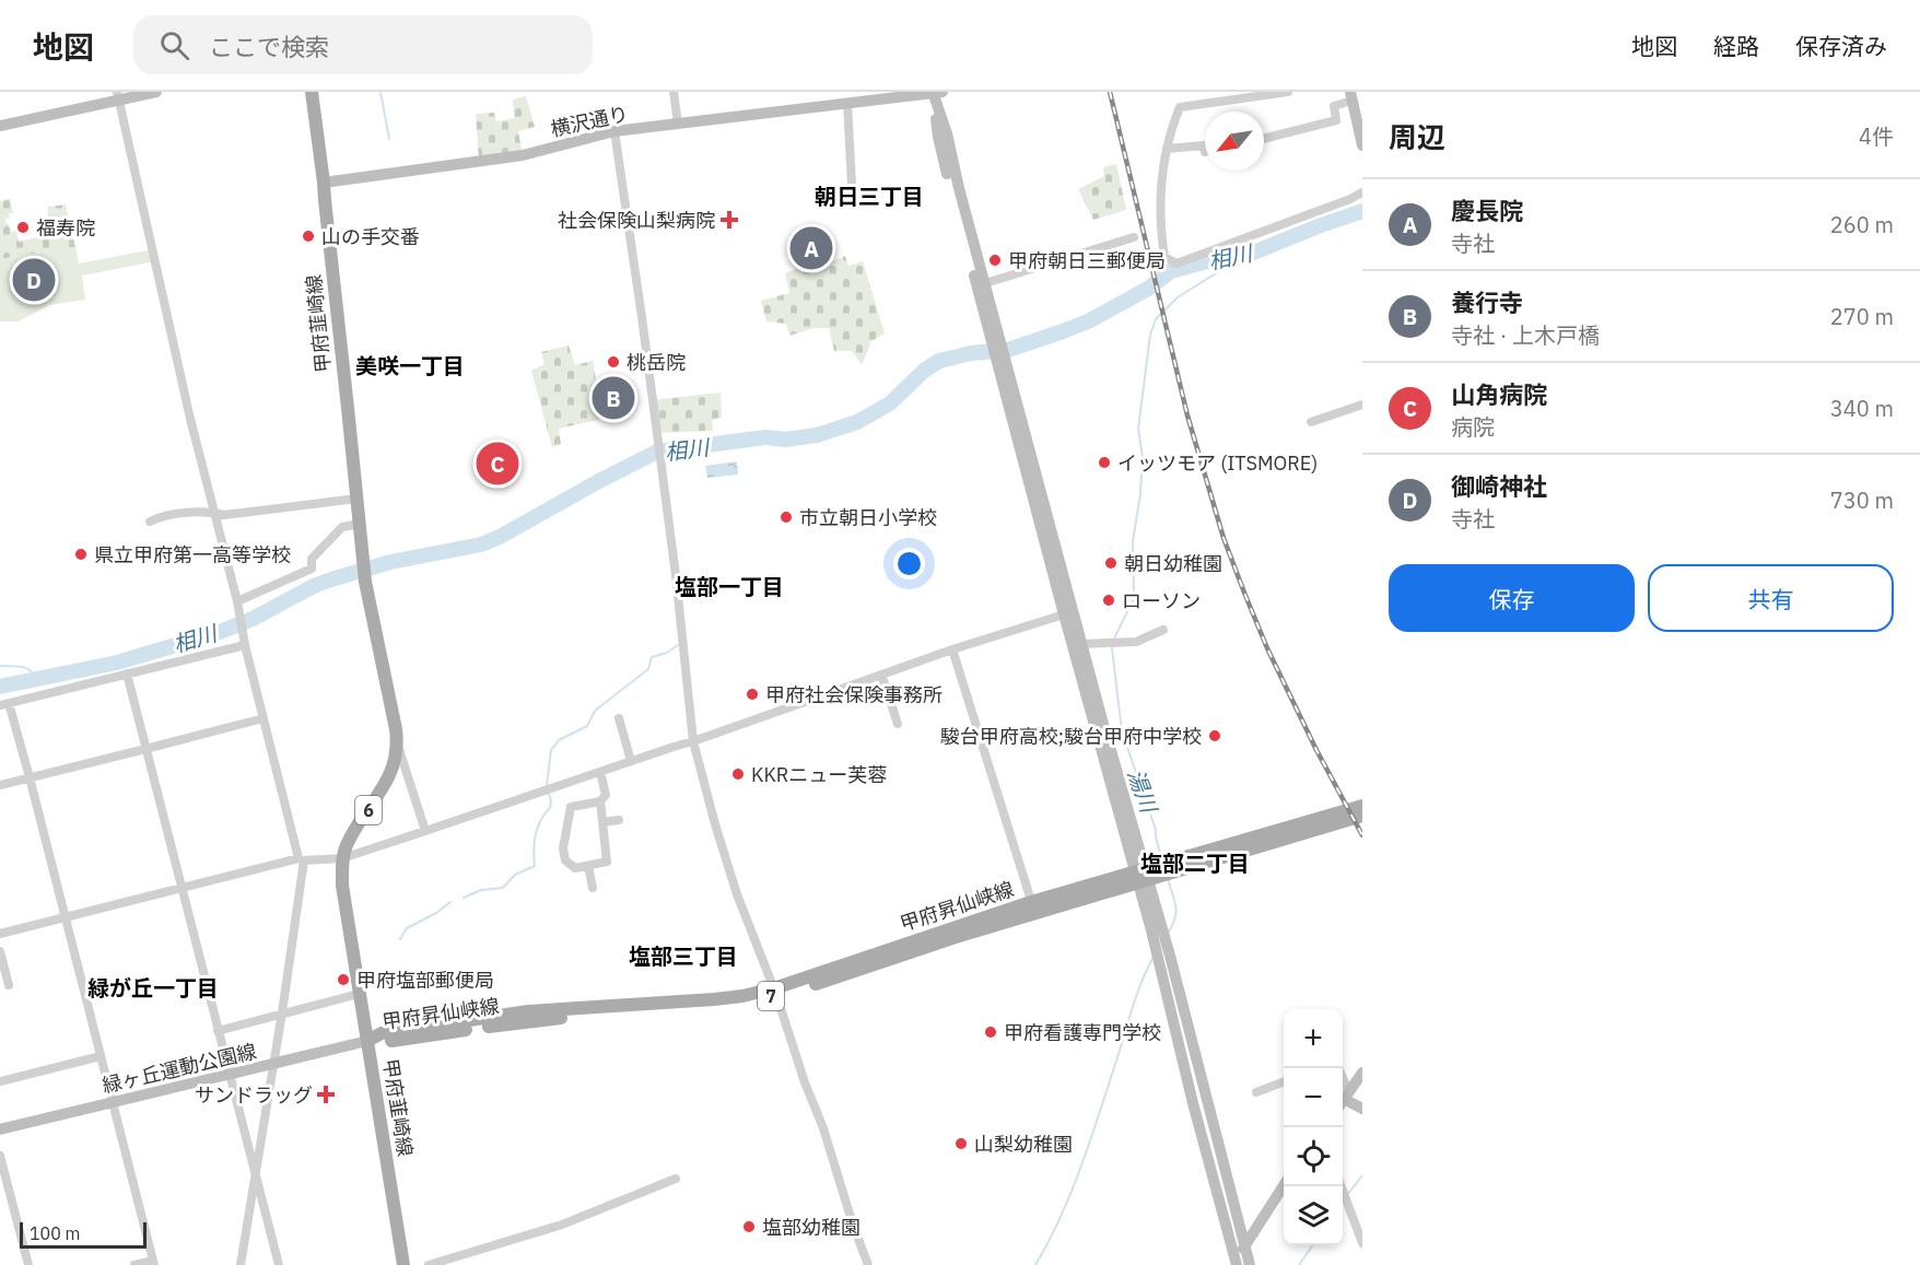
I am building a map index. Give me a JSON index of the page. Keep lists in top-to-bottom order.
{
  "streets": {
    "main road": [
      "甲府韮崎線",
      "6",
      "甲府昇仙峡線",
      "7"
    ],
    "street": ["横沢通り", "緑ヶ丘運動公園線"]
  },
  "crossings": [
    ["横沢通り", "甲府韮崎線"],
    ["甲府韮崎線", "甲府昇仙峡線"],
    ["甲府韮崎線", "緑ヶ丘運動公園線"],
    ["甲府昇仙峡線", "緑ヶ丘運動公園線"]
  ],
  "districts": [
    "朝日三丁目",
    "美咲一丁目",
    "塩部一丁目",
    "塩部二丁目",
    "塩部三丁目",
    "緑が丘一丁目"
  ],
  "water": ["相川", "湯川"],
  "places": {
    "health": ["社会保険山梨病院", "サンドラッグ"],
    "other": [
      "福寿院",
      "山の手交番",
      "甲府朝日三郵便局",
      "桃岳院",
      "イッツモア (ITSMORE)",
      "市立朝日小学校",
      "県立甲府第一高等学校",
      "朝日幼稚園",
      "ローソン",
      "甲府社会保険事務所",
      "駿台甲府高校;駿台甲府中学校",
      "KKRニュー芙蓉",
      "甲府塩部郵便局",
      "甲府看護専門学校",
      "山梨幼稚園",
      "塩部幼稚園"
    ]
  },
  "scale_bar": "100 m",
  "north": "bottom left",
  "page": {
    "header": "地図",
    "search": "ここで検索",
    "nav": ["地図", "経路", "保存済み"],
    "heading": ["周辺", "4件"],
    "list": [
      {
        "mark": "A",
        "name": "慶長院",
        "note": "寺社",
        "value": "260 m"
      },
      {
        "mark": "B",
        "name": "養行寺",
        "note": "寺社 · 上木戸橋",
        "value": "270 m"
      },
      {
        "mark": "C",
        "name": "山角病院",
        "note": "病院",
        "value": "340 m"
      },
      {
        "mark": "D",
        "name": "御崎神社",
        "note": "寺社",
        "value": "730 m"
      }
    ],
    "pins": [
      "A",
      "D",
      "B",
      "C"
    ],
    "buttons": ["保存", "共有"],
    "map_buttons": ["+", "−"],
    "scale": "100 m"
  }
}
